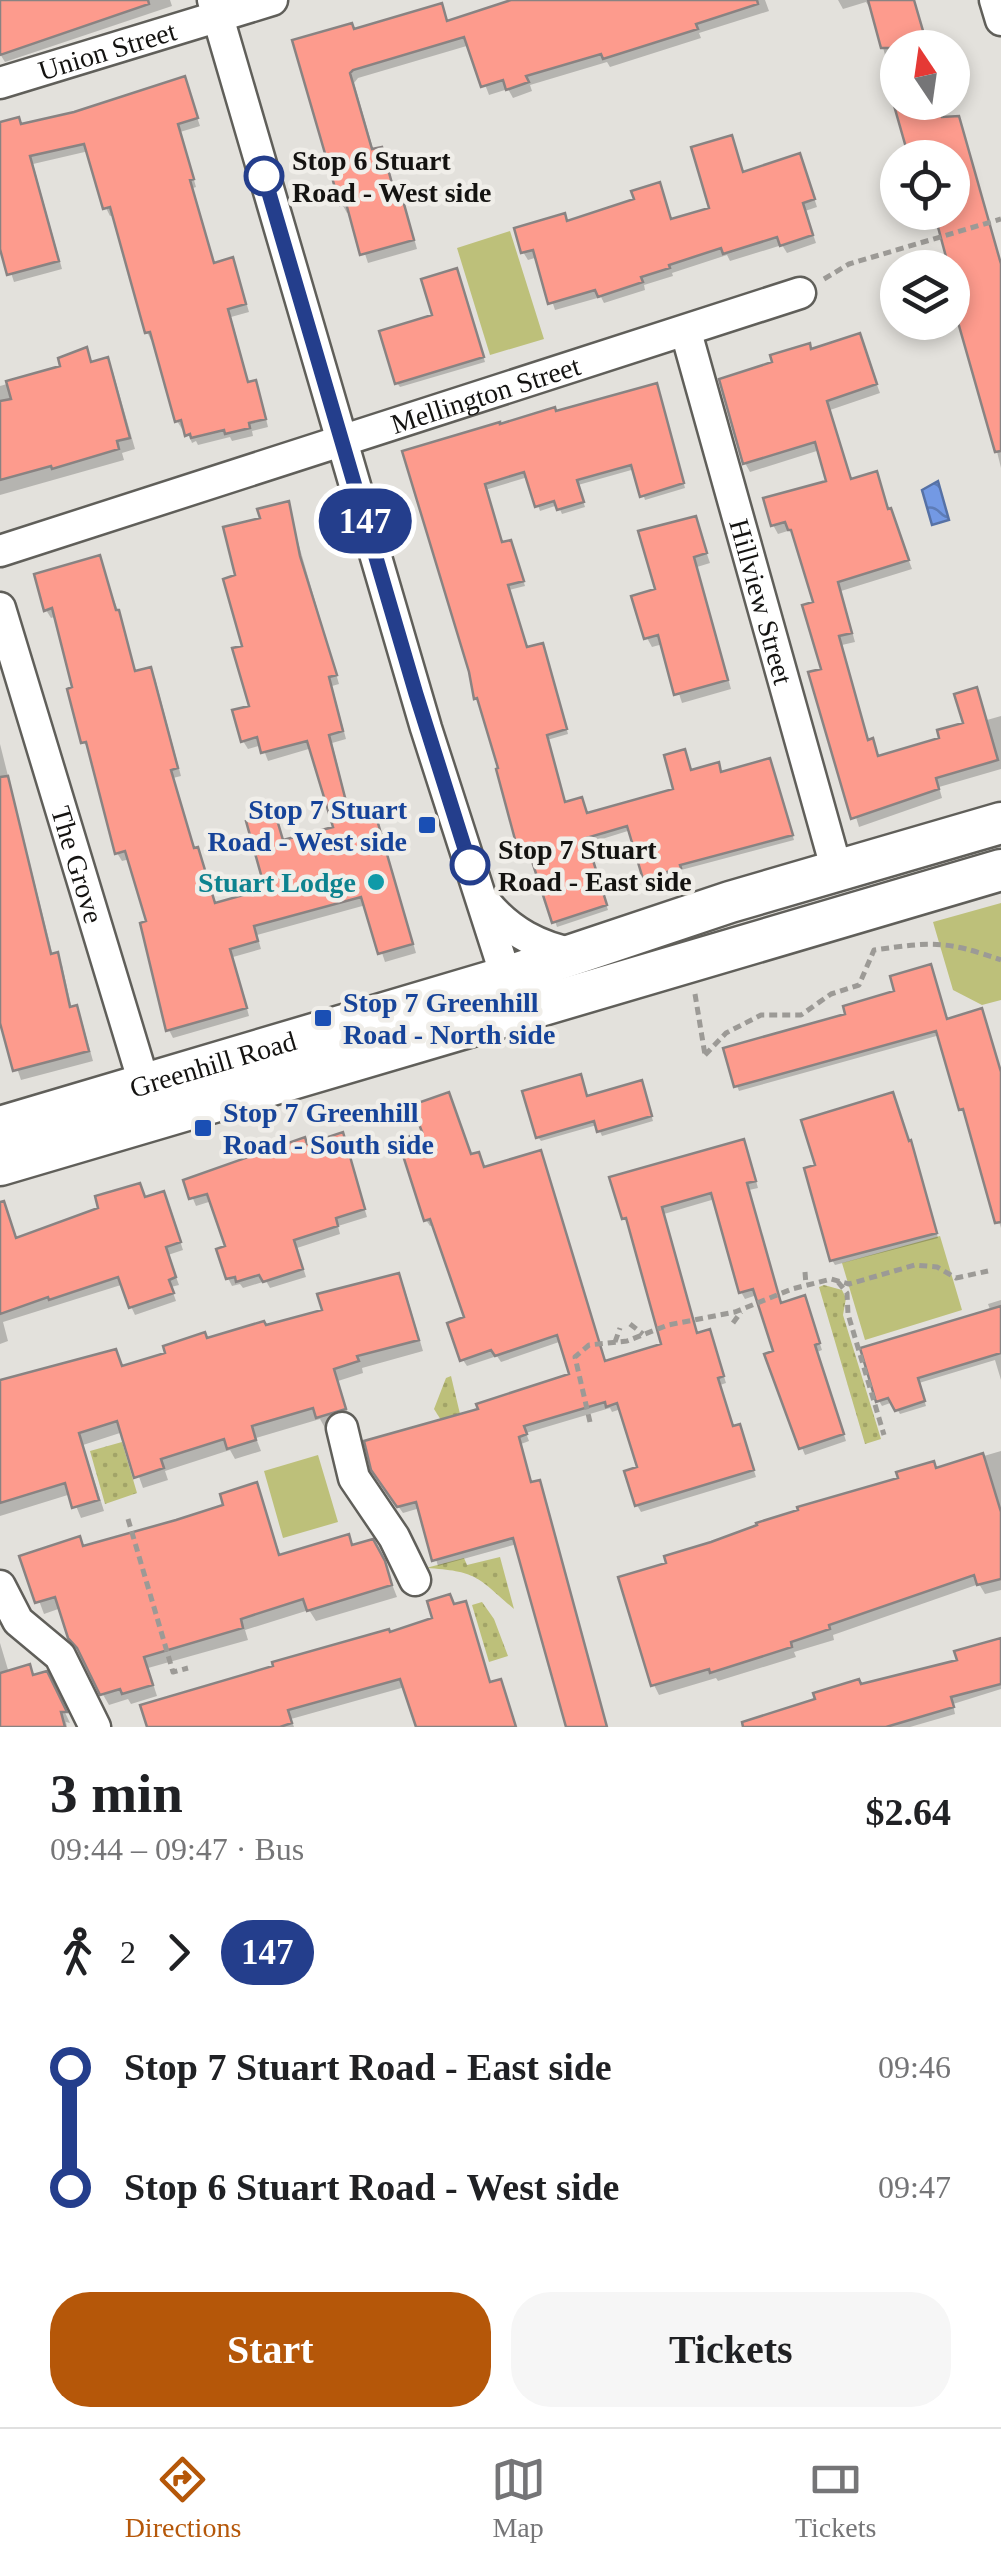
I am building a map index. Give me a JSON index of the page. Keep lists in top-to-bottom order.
{
  "streets": {
    "main road": ["Greenhill Road"],
    "street": [
      "Union Street",
      "Mellington Street",
      "Hillview Street",
      "The Grove"
    ]
  },
  "crossings": [
    ["Mellington Street", "Hillview Street"],
    ["Hillview Street", "Greenhill Road"],
    ["The Grove", "Greenhill Road"]
  ],
  "places": {
    "other": ["Stop 6 Stuart Road - West side", "Stop 7 Stuart Road - East side", "Stuart Lodge"],
    "transit": ["Stop 7 Stuart Road - West side", "Stop 7 Greenhill Road - North side", "Stop 7 Greenhill Road - South side"]
  },
  "lines": ["bus line 147"],
  "north": "top",
  "page": {
    "on_map": "147",
    "heading": ["3 min", "09:44 – 09:47 · Bus", "$2.64"],
    "legs": ["2", "147"],
    "list": [
      {
        "name": "Stop 7 Stuart Road - East side",
        "value": "09:46"
      },
      {
        "name": "Stop 6 Stuart Road - West side",
        "value": "09:47"
      }
    ],
    "buttons": ["Start", "Tickets"],
    "tabs": ["Directions", "Map", "Tickets"]
  }
}
